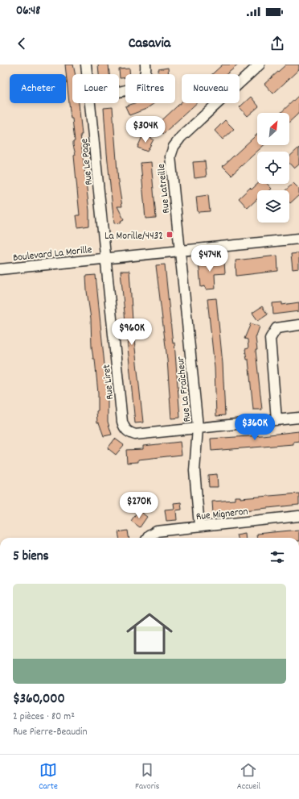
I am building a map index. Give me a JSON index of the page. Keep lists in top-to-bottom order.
{
  "streets": {
    "street": [
      "Rue Le Page",
      "Rue Latreille",
      "Boulevard La Morille",
      "Rue Liret",
      "Rue La Fraîcheur",
      "Rue Migneron"
    ]
  },
  "crossings": [
    ["Rue Le Page", "Boulevard La Morille"],
    ["Rue Le Page", "Rue Liret"],
    ["Rue Latreille", "Boulevard La Morille"],
    ["Rue Latreille", "Rue La Fraîcheur"],
    ["Boulevard La Morille", "Rue Liret"],
    ["Boulevard La Morille", "Rue La Fraîcheur"],
    ["Rue Liret", "Rue La Fraîcheur"],
    ["Rue La Fraîcheur", "Rue Migneron"]
  ],
  "places": {
    "transit": ["La Morille/4432"]
  },
  "north": "top right",
  "page": {
    "status": "06:48",
    "header": "Casavia",
    "chip": [
      "Acheter",
      "Louer",
      "Filtres",
      "Nouveau"
    ],
    "price": [
      "$304K",
      "$474K",
      "$960K",
      "$360K",
      "$270K"
    ],
    "heading": "5 biens",
    "list": [
      {
        "name": "$360,000",
        "note": "2 pièces · 80 m² · Rue Pierre-Beaudin"
      }
    ],
    "tabs": ["Carte", "Favoris", "Accueil"]
  }
}
